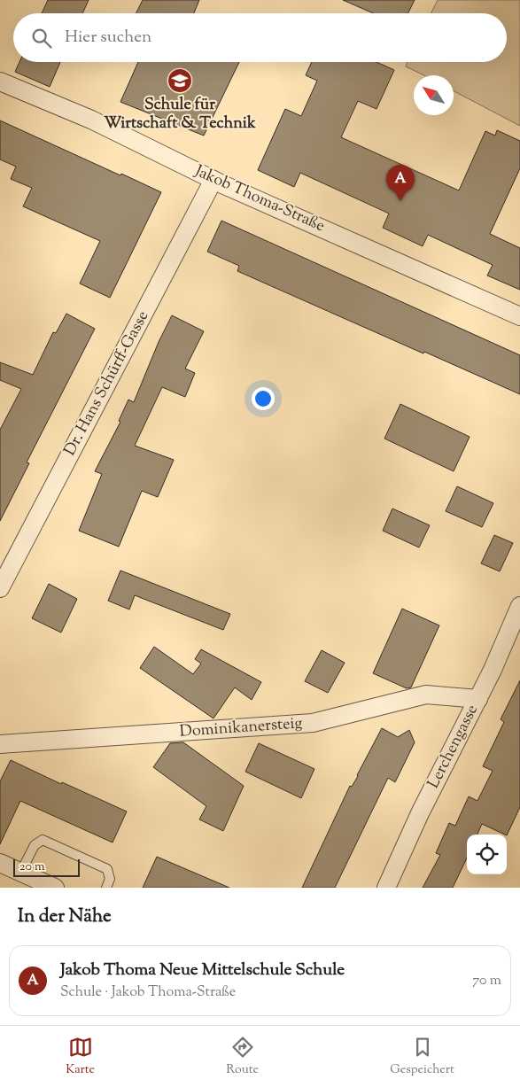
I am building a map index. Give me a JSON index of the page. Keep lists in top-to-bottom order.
{
  "streets": {
    "street": [
      "Jakob Thoma-Straße",
      "Dr. Hans Schürff-Gasse",
      "Dominikanersteig",
      "Lerchengasse"
    ]
  },
  "crossings": [
    ["Jakob Thoma-Straße", "Dr. Hans Schürff-Gasse"],
    ["Dominikanersteig", "Lerchengasse"]
  ],
  "places": {
    "school or university": ["Schule für Wirtschaft & Technik"]
  },
  "scale_bar": "20 m",
  "north": "top left",
  "page": {
    "search": "Hier suchen",
    "pins": "A",
    "scale": "20 m",
    "heading": "In der Nähe",
    "list": [
      {
        "mark": "A",
        "name": "Jakob Thoma Neue Mittelschule Schule",
        "note": "Schule · Jakob Thoma-Straße",
        "value": "70 m"
      }
    ],
    "nav": ["Karte", "Route", "Gespeichert"]
  }
}
